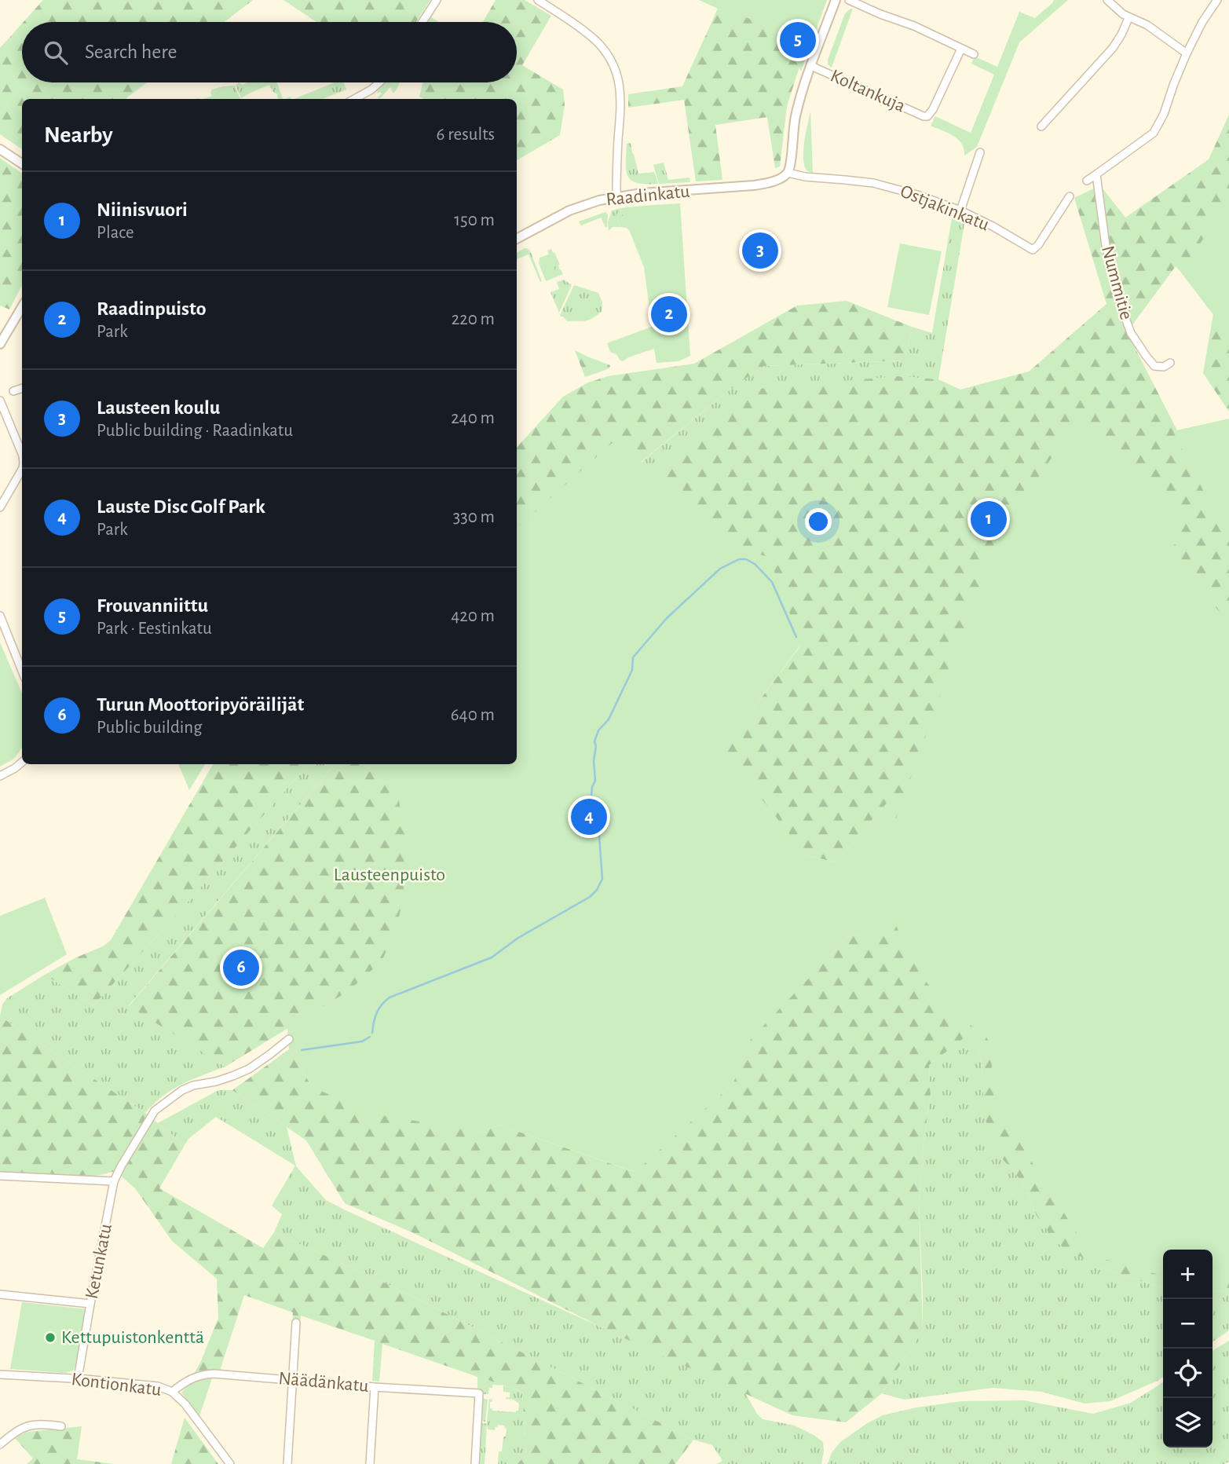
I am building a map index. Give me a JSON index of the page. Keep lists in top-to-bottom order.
{
  "streets": {
    "street": [
      "Koltankuja",
      "Raadinkatu",
      "Ostjakinkatu",
      "Nummitie",
      "Ketunkatu",
      "Näädänkatu",
      "Kontionkatu"
    ]
  },
  "crossings": [
    ["Raadinkatu", "Ostjakinkatu"],
    ["Ketunkatu", "Kontionkatu"],
    ["Näädänkatu", "Kontionkatu"]
  ],
  "parks": ["Lausteenpuisto"],
  "places": ["Kettupuistonkenttä"],
  "page": {
    "pins": [
      "5",
      "3",
      "2",
      "1",
      "4",
      "6"
    ],
    "search": "Search here",
    "heading": ["Nearby", "6 results"],
    "list": [
      {
        "mark": "1",
        "name": "Niinisvuori",
        "note": "Place",
        "value": "150 m"
      },
      {
        "mark": "2",
        "name": "Raadinpuisto",
        "note": "Park",
        "value": "220 m"
      },
      {
        "mark": "3",
        "name": "Lausteen koulu",
        "note": "Public building · Raadinkatu",
        "value": "240 m"
      },
      {
        "mark": "4",
        "name": "Lauste Disc Golf Park",
        "note": "Park",
        "value": "330 m"
      },
      {
        "mark": "5",
        "name": "Frouvanniittu",
        "note": "Park · Eestinkatu",
        "value": "420 m"
      },
      {
        "mark": "6",
        "name": "Turun Moottoripyöräilijät",
        "note": "Public building",
        "value": "640 m"
      }
    ],
    "map_buttons": ["+", "−"]
  }
}
